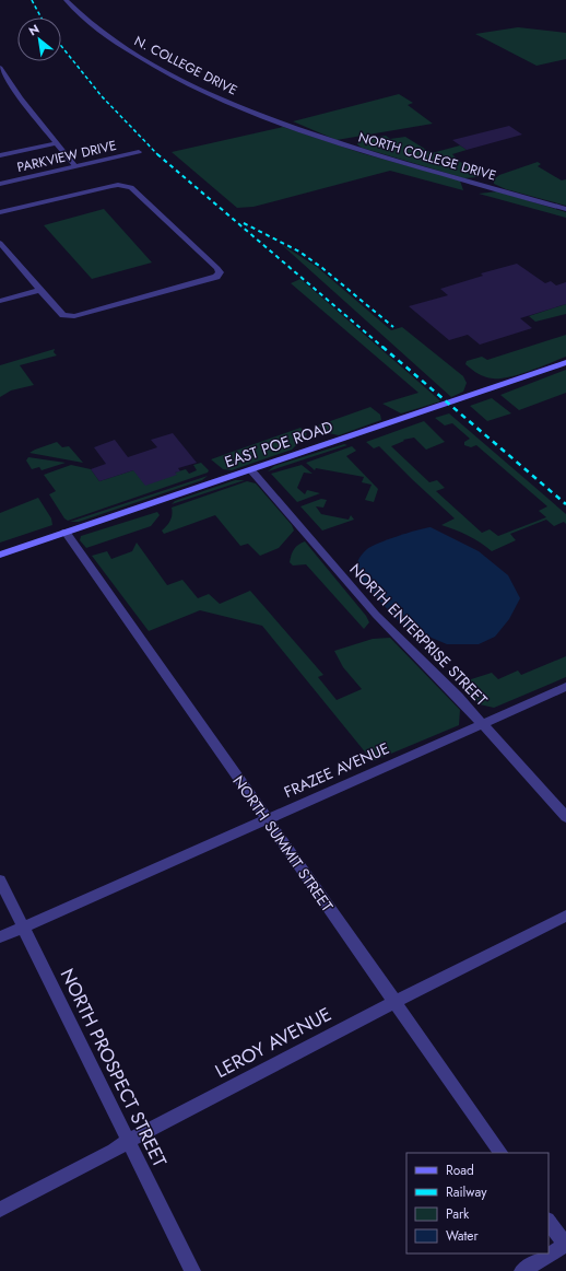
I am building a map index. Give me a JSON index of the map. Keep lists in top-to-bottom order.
{
  "streets": {
    "main road": ["EAST POE ROAD"],
    "street": [
      "N. COLLEGE DRIVE",
      "PARKVIEW DRIVE",
      "NORTH COLLEGE DRIVE",
      "NORTH ENTERPRISE STREET",
      "FRAZEE AVENUE",
      "NORTH SUMMIT STREET",
      "LEROY AVENUE",
      "NORTH PROSPECT STREET"
    ]
  },
  "crossings": [
    ["N. COLLEGE DRIVE", "NORTH COLLEGE DRIVE"],
    ["EAST POE ROAD", "NORTH ENTERPRISE STREET"],
    ["EAST POE ROAD", "NORTH SUMMIT STREET"],
    ["NORTH ENTERPRISE STREET", "FRAZEE AVENUE"],
    ["FRAZEE AVENUE", "NORTH SUMMIT STREET"],
    ["FRAZEE AVENUE", "NORTH PROSPECT STREET"],
    ["NORTH SUMMIT STREET", "LEROY AVENUE"],
    ["LEROY AVENUE", "NORTH PROSPECT STREET"]
  ],
  "legend": [
    "Road",
    "Railway",
    "Park",
    "Water"
  ],
  "north": "top left"
}
